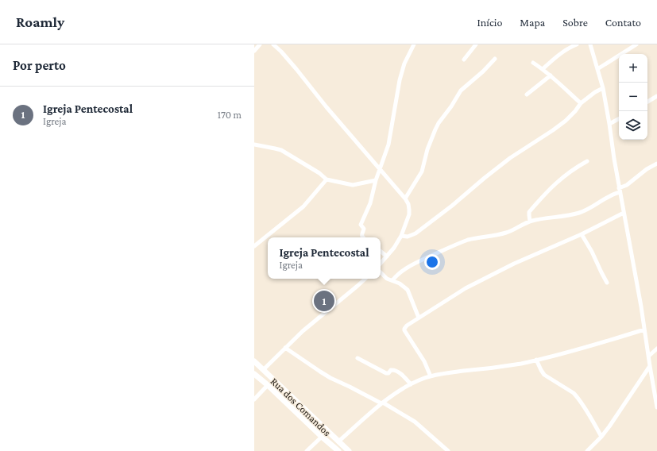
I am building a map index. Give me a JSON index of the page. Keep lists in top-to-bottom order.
{
  "streets": {
    "main road": ["Rua dos Comandos"]
  },
  "page": {
    "header": "Roamly",
    "nav": [
      "Início",
      "Mapa",
      "Sobre",
      "Contato"
    ],
    "heading": "Por perto",
    "map_buttons": ["+", "−"],
    "list": [
      {
        "mark": "1",
        "name": "Igreja Pentecostal",
        "note": "Igreja",
        "value": "170 m"
      }
    ],
    "popup": ["Igreja Pentecostal", "Igreja"],
    "pins": "1"
  }
}
